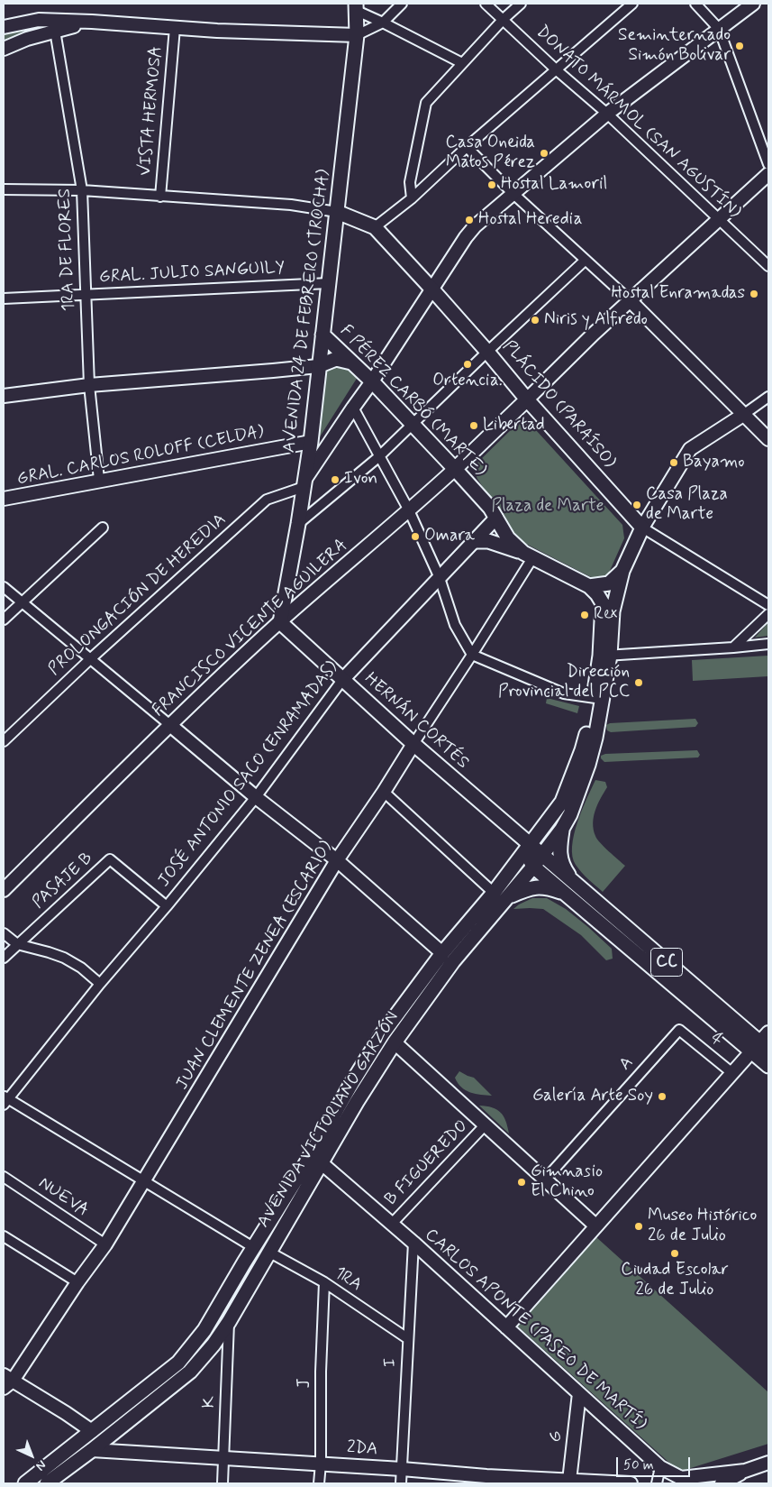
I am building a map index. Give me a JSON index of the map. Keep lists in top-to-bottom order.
{
  "streets": {
    "main road": [
      "AVENIDA 24 DE FEBRERO (TROCHA)",
      "F PÉREZ CARBÓ (MARTE)",
      "PLÁCIDO (PARAÍSO)",
      "FRANCISCO VICENTE AGUILERA",
      "HERNÁN CORTÉS",
      "CC",
      "AVENIDA VICTORIANO GARZÓN"
    ],
    "street": [
      "VISTA HERMOSA",
      "DONATO MÁRMOL (SAN AGUSTÍN)",
      "1RA DE FLORES",
      "GRAL. JULIO SANGUILY",
      "GRAL. CARLOS ROLOFF (CELDA)",
      "PROLONGACIÓN DE HEREDIA",
      "JOSÉ ANTONIO SACO (ENRAMADAS)",
      "PASAJE B",
      "JUAN CLEMENTE ZENEA (ESCARIO)",
      "4",
      "A",
      "B FIGUEREDO",
      "NUEVA",
      "1RA",
      "CARLOS APONTE (PASEO DE MARTÍ)",
      "I",
      "J",
      "K",
      "G",
      "2DA"
    ]
  },
  "crossings": [
    ["1RA DE FLORES", "GRAL. JULIO SANGUILY"],
    ["1RA DE FLORES", "GRAL. CARLOS ROLOFF (CELDA)"],
    ["GRAL. JULIO SANGUILY", "AVENIDA 24 DE FEBRERO (TROCHA)"],
    ["AVENIDA 24 DE FEBRERO (TROCHA)", "F PÉREZ CARBÓ (MARTE)"],
    ["AVENIDA 24 DE FEBRERO (TROCHA)", "PLÁCIDO (PARAÍSO)"],
    ["AVENIDA 24 DE FEBRERO (TROCHA)", "GRAL. CARLOS ROLOFF (CELDA)"],
    ["AVENIDA 24 DE FEBRERO (TROCHA)", "PROLONGACIÓN DE HEREDIA"],
    ["AVENIDA 24 DE FEBRERO (TROCHA)", "FRANCISCO VICENTE AGUILERA"],
    ["AVENIDA 24 DE FEBRERO (TROCHA)", "HERNÁN CORTÉS"],
    ["F PÉREZ CARBÓ (MARTE)", "FRANCISCO VICENTE AGUILERA"],
    ["F PÉREZ CARBÓ (MARTE)", "JOSÉ ANTONIO SACO (ENRAMADAS)"],
    ["F PÉREZ CARBÓ (MARTE)", "JUAN CLEMENTE ZENEA (ESCARIO)"],
    ["F PÉREZ CARBÓ (MARTE)", "AVENIDA VICTORIANO GARZÓN"],
    ["PLÁCIDO (PARAÍSO)", "FRANCISCO VICENTE AGUILERA"],
    ["PLÁCIDO (PARAÍSO)", "AVENIDA VICTORIANO GARZÓN"],
    ["FRANCISCO VICENTE AGUILERA", "HERNÁN CORTÉS"],
    ["HERNÁN CORTÉS", "JOSÉ ANTONIO SACO (ENRAMADAS)"],
    ["HERNÁN CORTÉS", "JUAN CLEMENTE ZENEA (ESCARIO)"],
    ["HERNÁN CORTÉS", "AVENIDA VICTORIANO GARZÓN"],
    ["JOSÉ ANTONIO SACO (ENRAMADAS)", "PASAJE B"],
    ["CC", "AVENIDA VICTORIANO GARZÓN"],
    ["JUAN CLEMENTE ZENEA (ESCARIO)", "NUEVA"],
    ["4", "A"],
    ["AVENIDA VICTORIANO GARZÓN", "1RA"],
    ["AVENIDA VICTORIANO GARZÓN", "CARLOS APONTE (PASEO DE MARTÍ)"],
    ["AVENIDA VICTORIANO GARZÓN", "K"],
    ["AVENIDA VICTORIANO GARZÓN", "2DA"],
    ["B FIGUEREDO", "CARLOS APONTE (PASEO DE MARTÍ)"],
    ["1RA", "I"],
    ["1RA", "J"],
    ["CARLOS APONTE (PASEO DE MARTÍ)", "I"],
    ["CARLOS APONTE (PASEO DE MARTÍ)", "G"],
    ["I", "2DA"],
    ["J", "2DA"],
    ["K", "2DA"],
    ["G", "2DA"]
  ],
  "parks": ["Plaza de Marte"],
  "places": [
    "Seminternado Simón Bolivar",
    "Casa Oneida Matos Pérez",
    "Hostal Lamoril",
    "Hostal Heredia",
    "Hostal Enramadas",
    "Niris y Alfredo",
    "Ortencia.",
    "Libertad",
    "Bayamo",
    "Ivon",
    "Casa Plaza de Marte",
    "Omara",
    "Rex",
    "Dirección Provincial del PCC",
    "Galería Arte Soy",
    "Gimnasio El Chino",
    "Museo Histórico 26 de Julio",
    "Ciudad Escolar 26 de Julio"
  ],
  "scale_bar": "50 m",
  "north": "bottom right"
}
